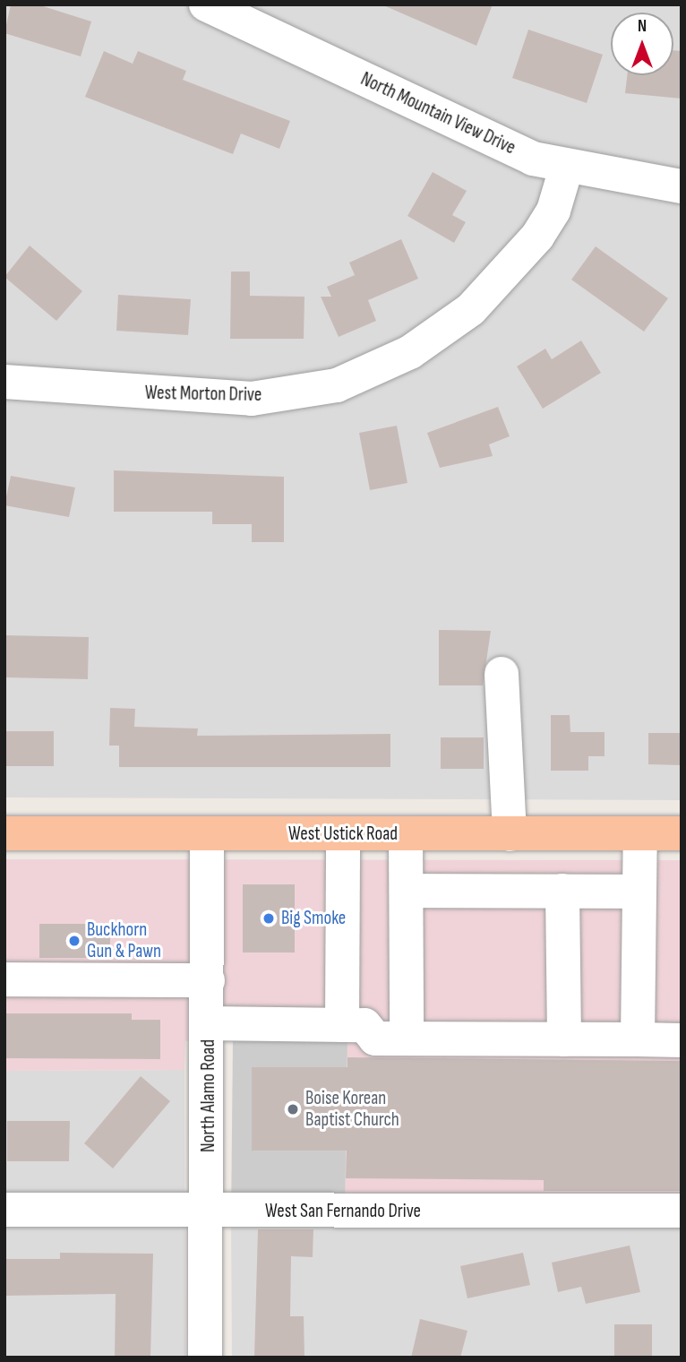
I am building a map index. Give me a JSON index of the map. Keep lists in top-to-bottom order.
{
  "streets": {
    "main road": ["West Ustick Road"],
    "street": [
      "North Mountain View Drive",
      "West Morton Drive",
      "North Alamo Road",
      "West San Fernando Drive"
    ]
  },
  "crossings": [
    ["North Mountain View Drive", "West Morton Drive"],
    ["West Ustick Road", "North Alamo Road"],
    ["North Alamo Road", "West San Fernando Drive"]
  ],
  "places": ["Big Smoke", "Buckhorn Gun & Pawn", "Boise Korean Baptist Church"],
  "north": "top"
}
